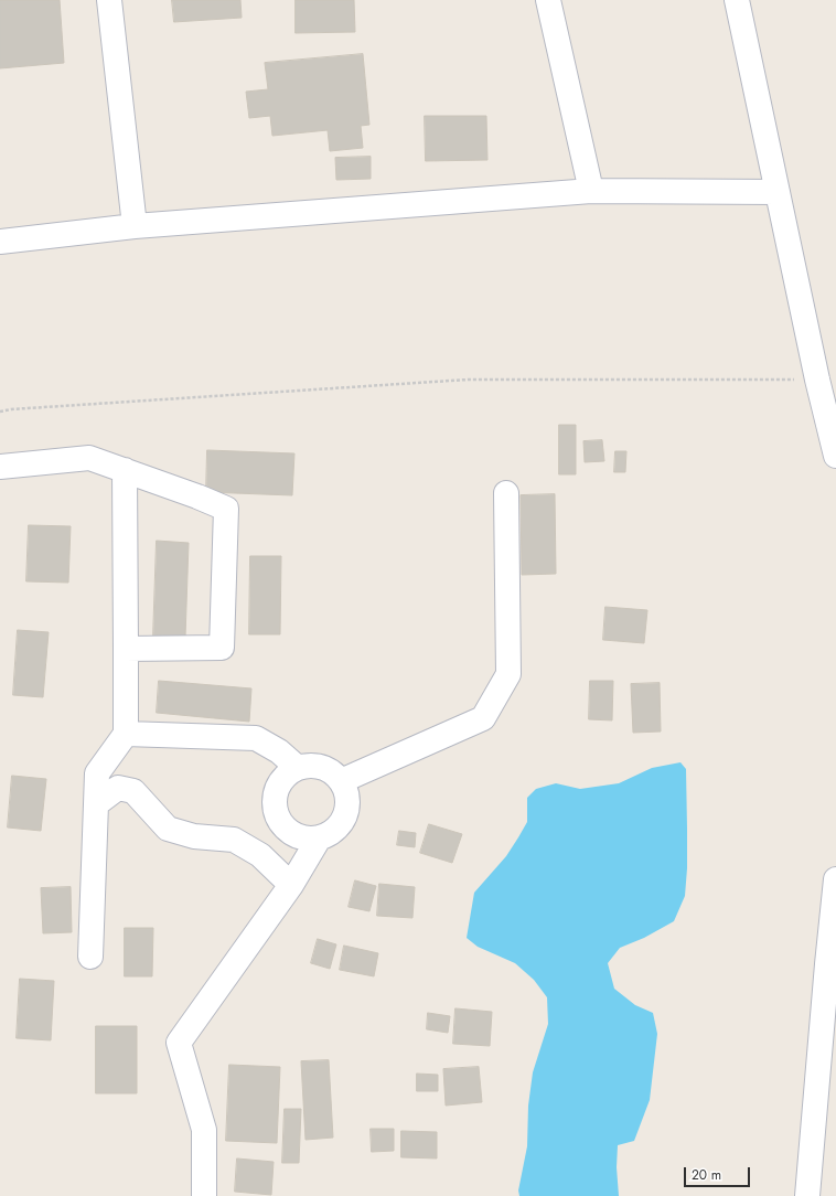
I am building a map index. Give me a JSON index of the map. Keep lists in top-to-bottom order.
{
  "scale_bar": "20 m"
}
